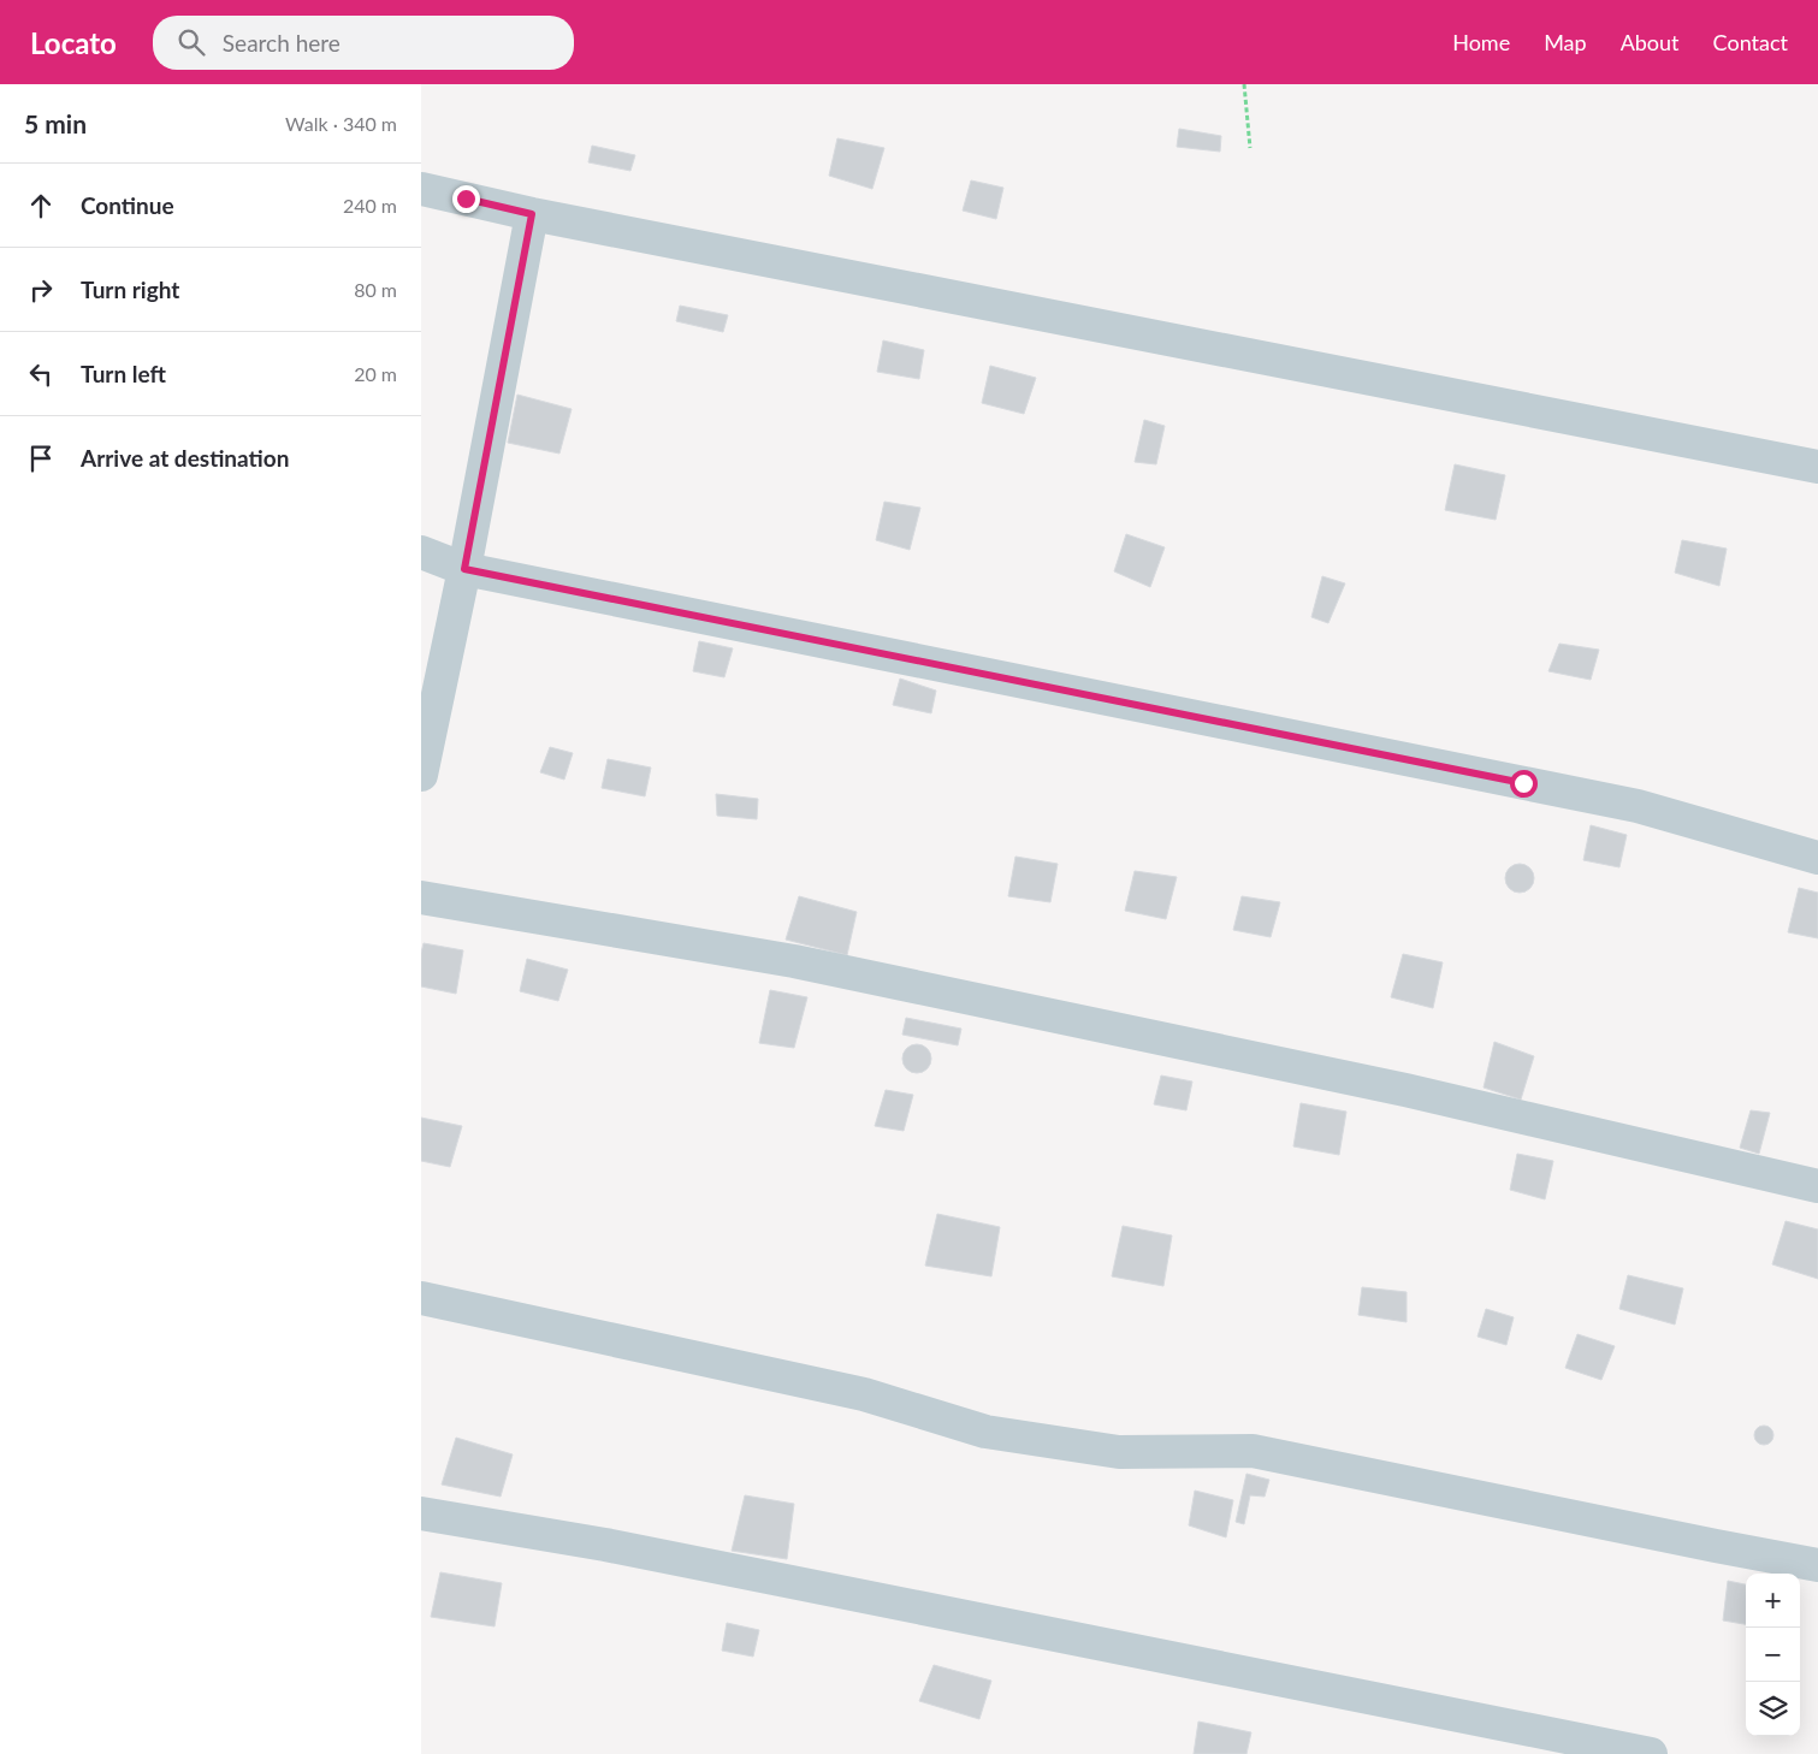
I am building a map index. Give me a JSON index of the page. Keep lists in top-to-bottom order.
{
  "page": {
    "header": "Locato",
    "search": "Search here",
    "nav": [
      "Home",
      "Map",
      "About",
      "Contact"
    ],
    "heading": ["5 min", "Walk · 340 m"],
    "list": [
      ["Continue", "240 m"],
      ["Turn right", "80 m"],
      ["Turn left", "20 m"],
      "Arrive at destination"
    ],
    "map_buttons": ["+", "−"]
  }
}
